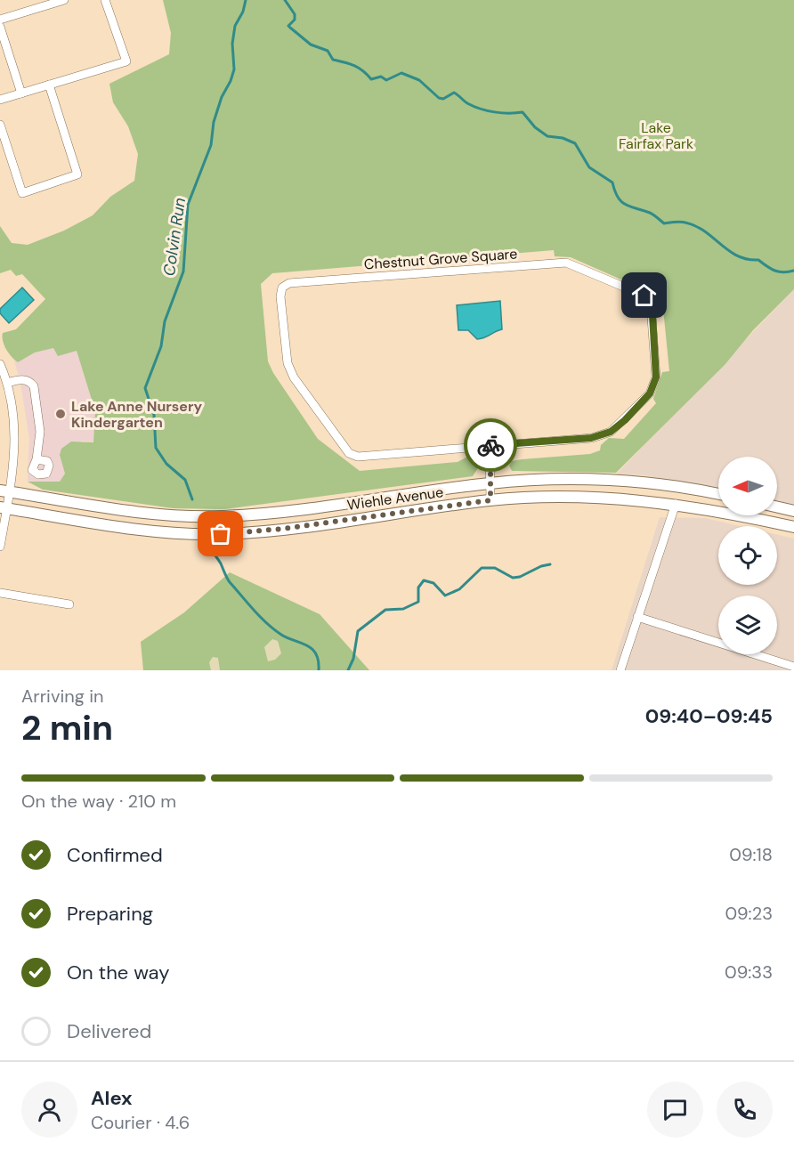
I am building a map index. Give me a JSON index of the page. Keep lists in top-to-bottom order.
{
  "streets": {
    "main road": ["Wiehle Avenue"],
    "street": ["Chestnut Grove Square"]
  },
  "water": ["Colvin Run"],
  "parks": ["Lake Fairfax Park"],
  "places": ["Lake Anne Nursery Kindergarten"],
  "north": "left",
  "page": {
    "heading": ["2 min", "Arriving in", "09:40–09:45"],
    "panel": ["Alex", "Courier · 4.6"],
    "bar": "On the way · 210 m",
    "list": [
      ["Confirmed", "09:18"],
      ["Preparing", "09:23"],
      ["On the way", "09:33"],
      "Delivered"
    ]
  }
}
